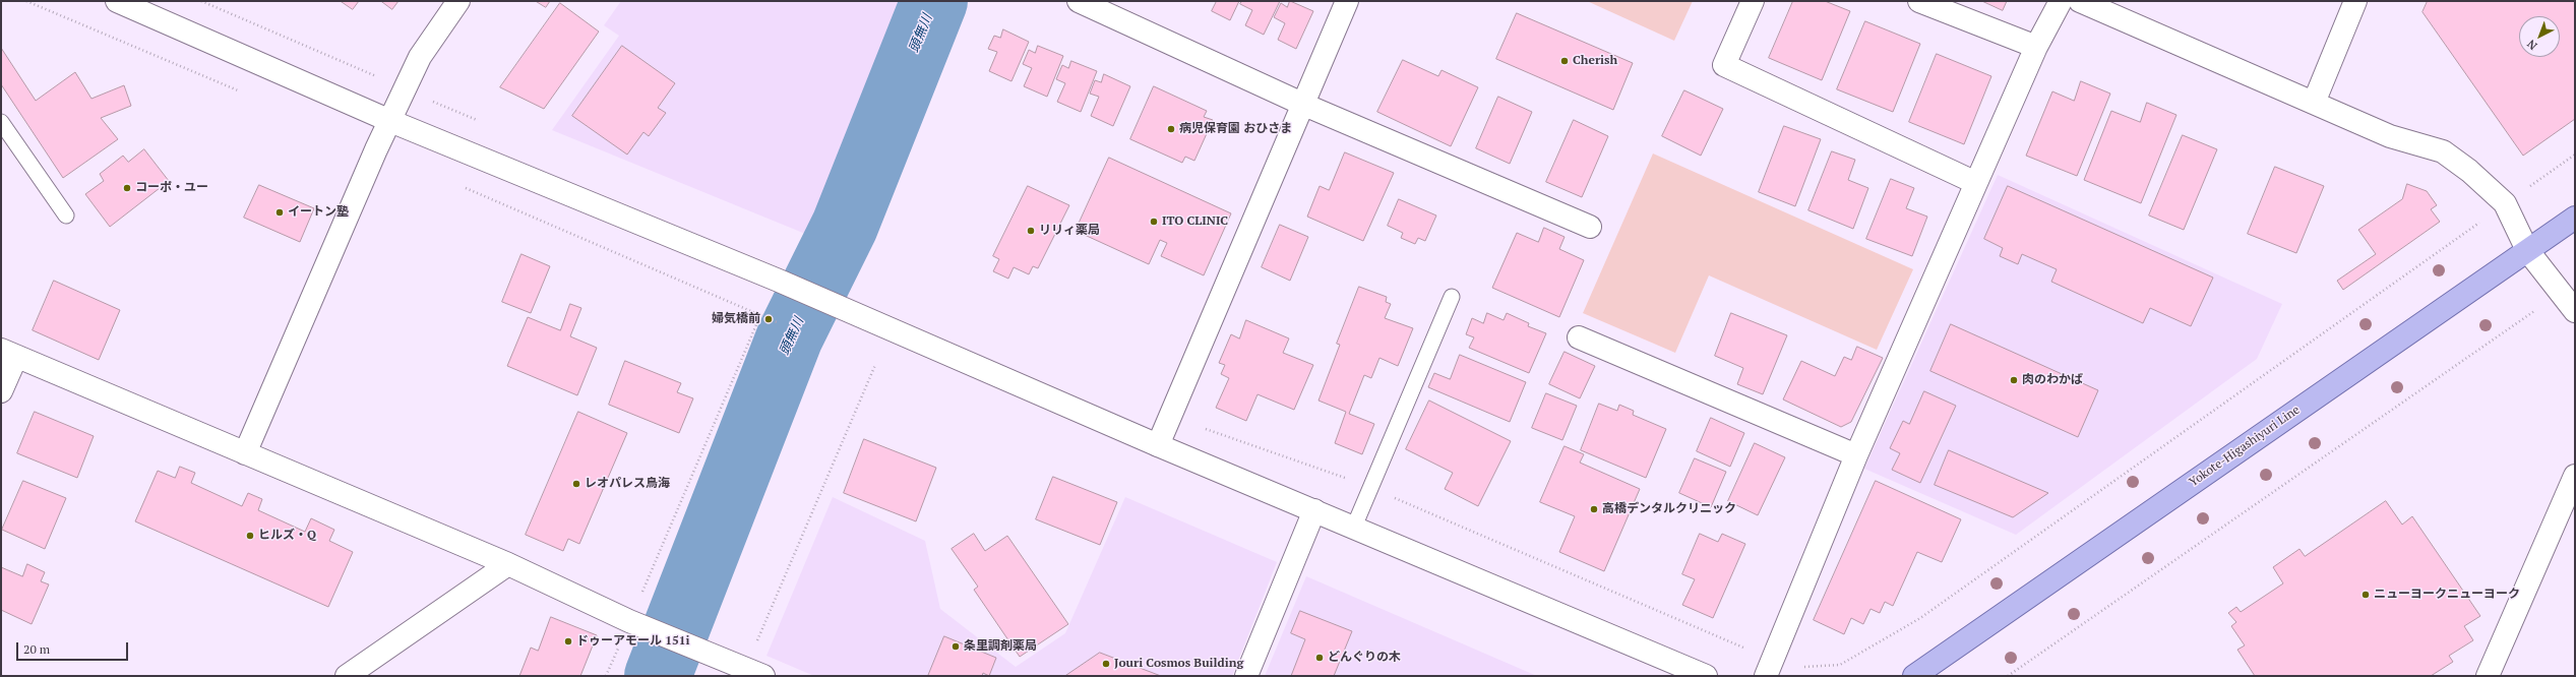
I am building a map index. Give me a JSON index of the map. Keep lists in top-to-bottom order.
{
  "streets": {
    "main road": ["Yokote-Higashiyuri Line"]
  },
  "water": ["頭無川"],
  "places": [
    "Cherish",
    "病児保育園 おひさま",
    "コーポ・ユー",
    "イートン塾",
    "ITO CLINIC",
    "リリィ薬局",
    "婦気橋前",
    "肉のわかば",
    "レオパレス鳥海",
    "高橋デンタルクリニック",
    "ヒルズ・Q",
    "ニューヨークニューヨーク",
    "ドゥーアモール 151i",
    "条里調剤薬局",
    "どんぐりの木",
    "Jouri Cosmos Building"
  ],
  "scale_bar": "20 m",
  "north": "bottom left"
}
